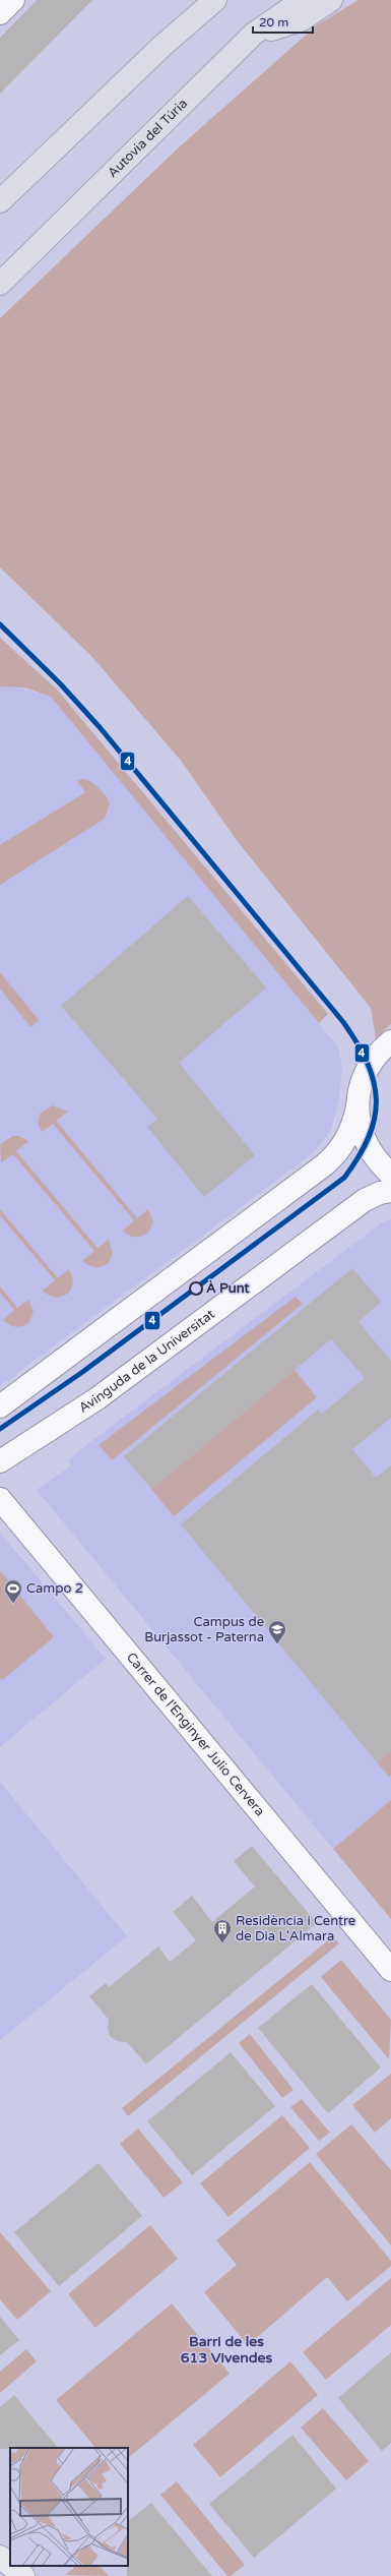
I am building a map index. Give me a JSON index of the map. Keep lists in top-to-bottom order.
{
  "streets": {
    "highway": ["Autovia del Túria"],
    "street": ["Avinguda de la Universitat", "Carrer de l'Enginyer Julio Cervera"]
  },
  "districts": ["Barri de les 613 Vivendes"],
  "places": {
    "other": ["À Punt"],
    "sports": ["Campo 2"],
    "school or university": ["Campus de Burjassot - Paterna"],
    "building": ["Residència i Centre de Dia L'Almara"]
  },
  "lines": ["transit line 4"],
  "scale_bar": "20 m"
}
